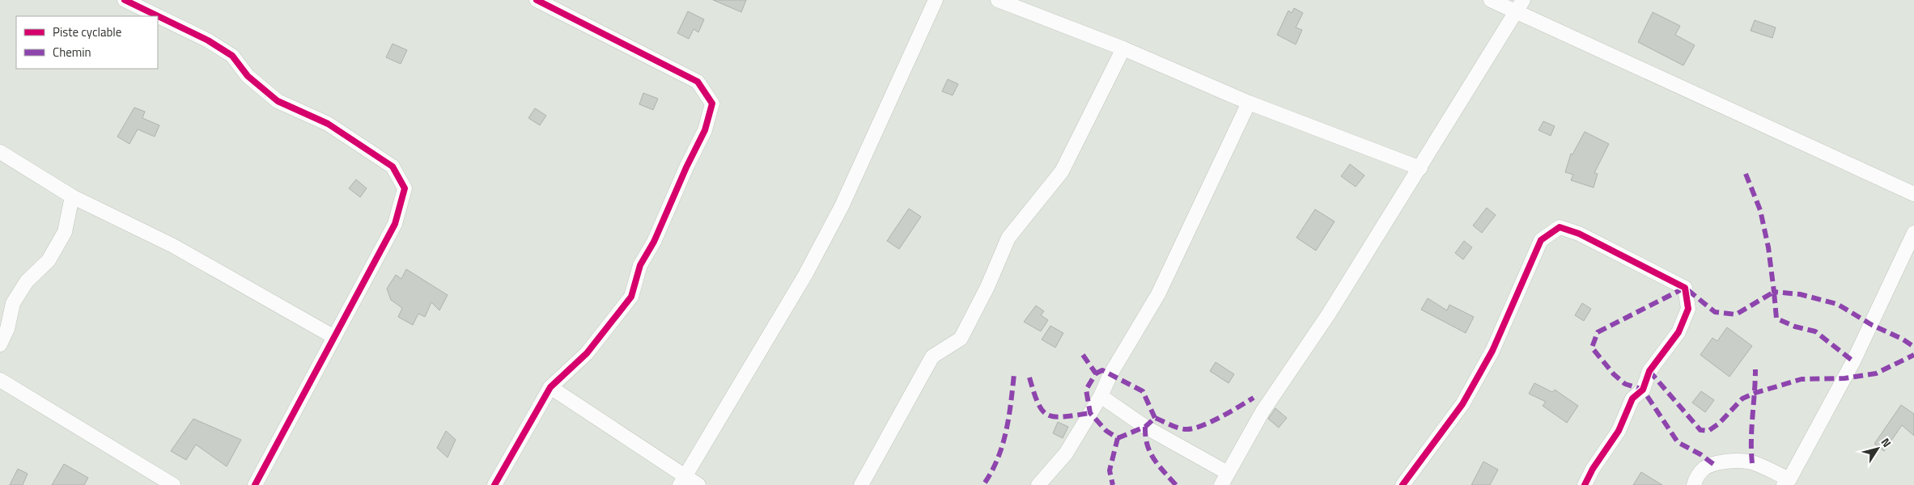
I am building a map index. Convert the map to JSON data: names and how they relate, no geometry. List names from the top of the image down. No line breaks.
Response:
{"legend":["Piste cyclable","Chemin"],"north":"top right"}
